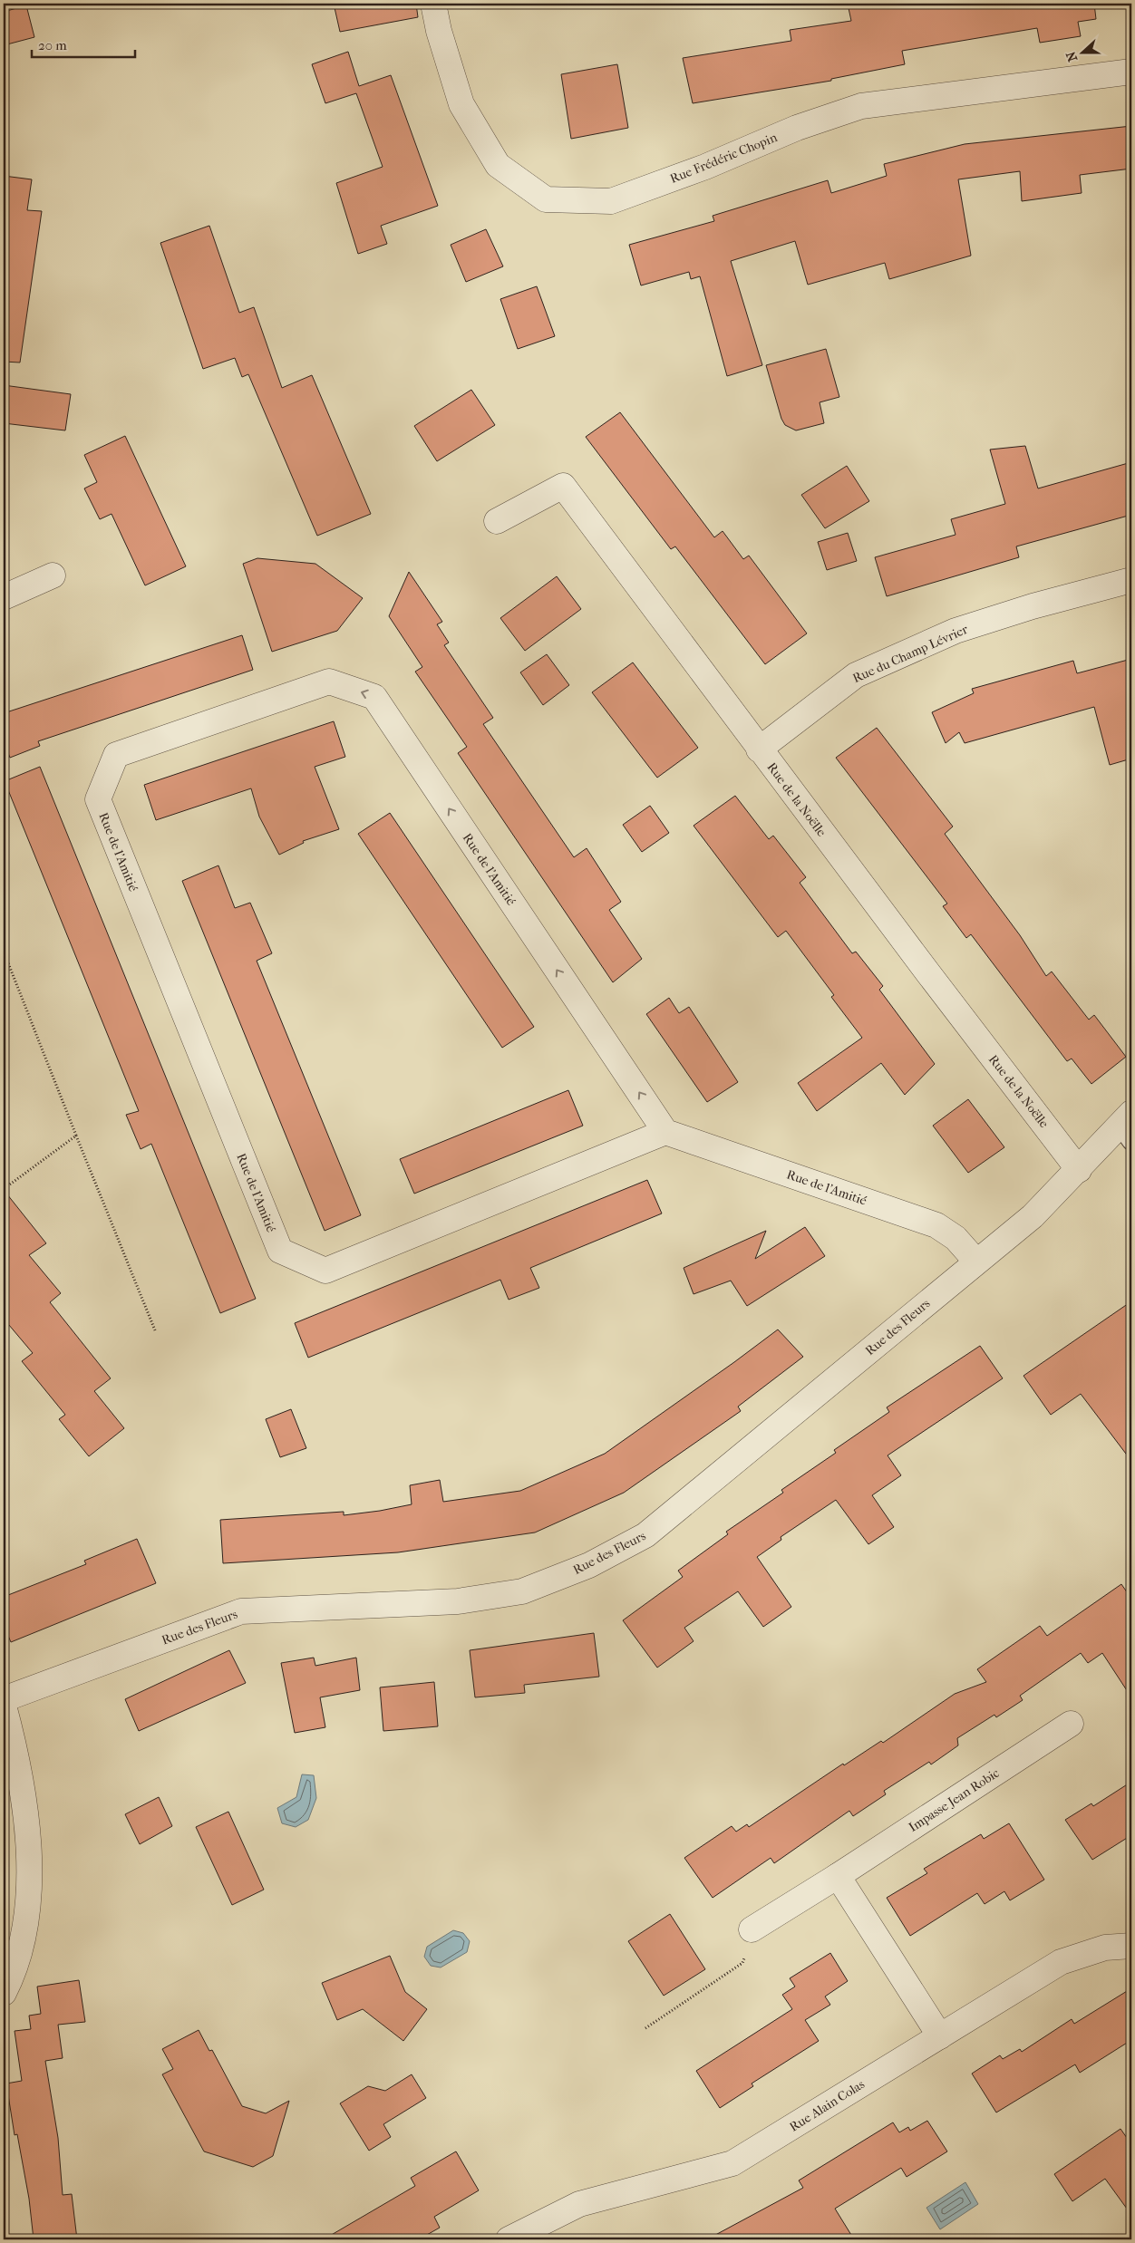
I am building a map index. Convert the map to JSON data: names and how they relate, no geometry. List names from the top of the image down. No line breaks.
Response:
{"streets":{"street":["Rue Frédéric Chopin","Rue du Champ Lévrier","Rue de la Noëlle","Rue de l'Amitié","Rue des Fleurs","Impasse Jean Robic","Rue Alain Colas"]},"crossings":[["Rue du Champ Lévrier","Rue de la Noëlle"],["Rue de la Noëlle","Rue des Fleurs"],["Rue de l'Amitié","Rue des Fleurs"]],"scale_bar":"20 m","north":"left"}
